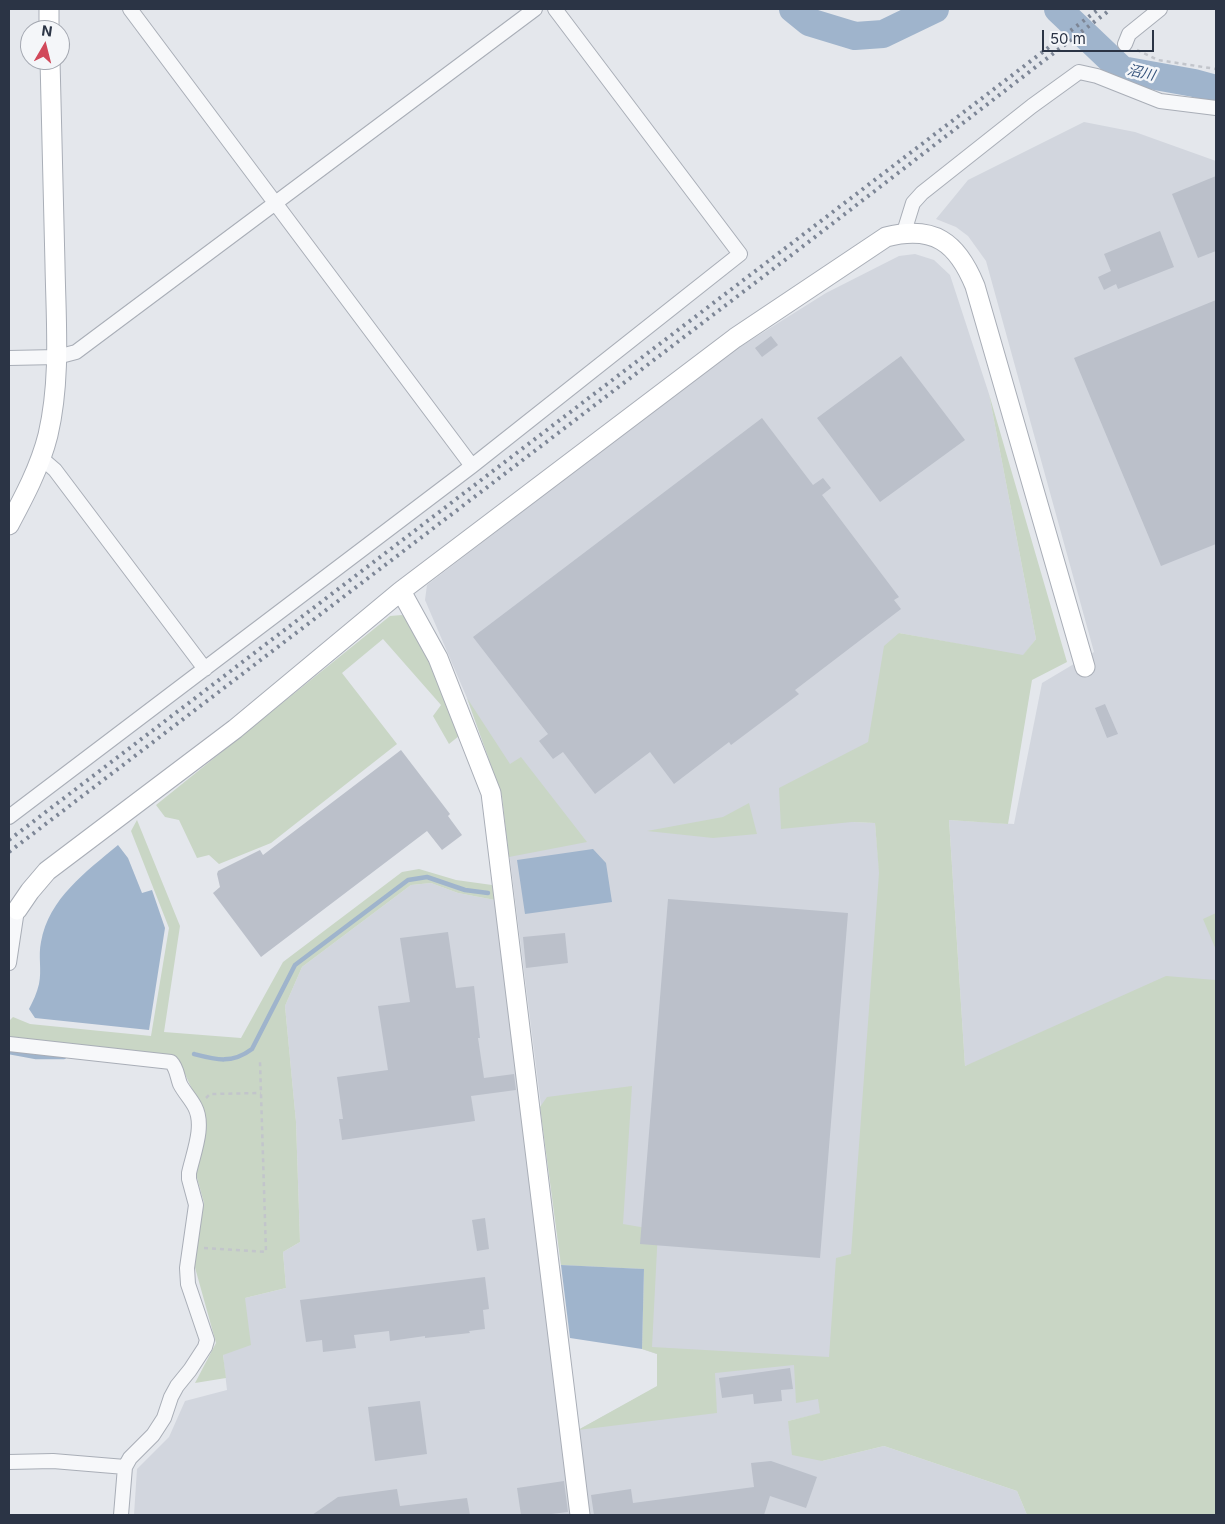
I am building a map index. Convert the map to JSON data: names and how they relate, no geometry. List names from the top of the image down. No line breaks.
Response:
{"water":["沼川"],"scale_bar":"50 m","north":"top"}
